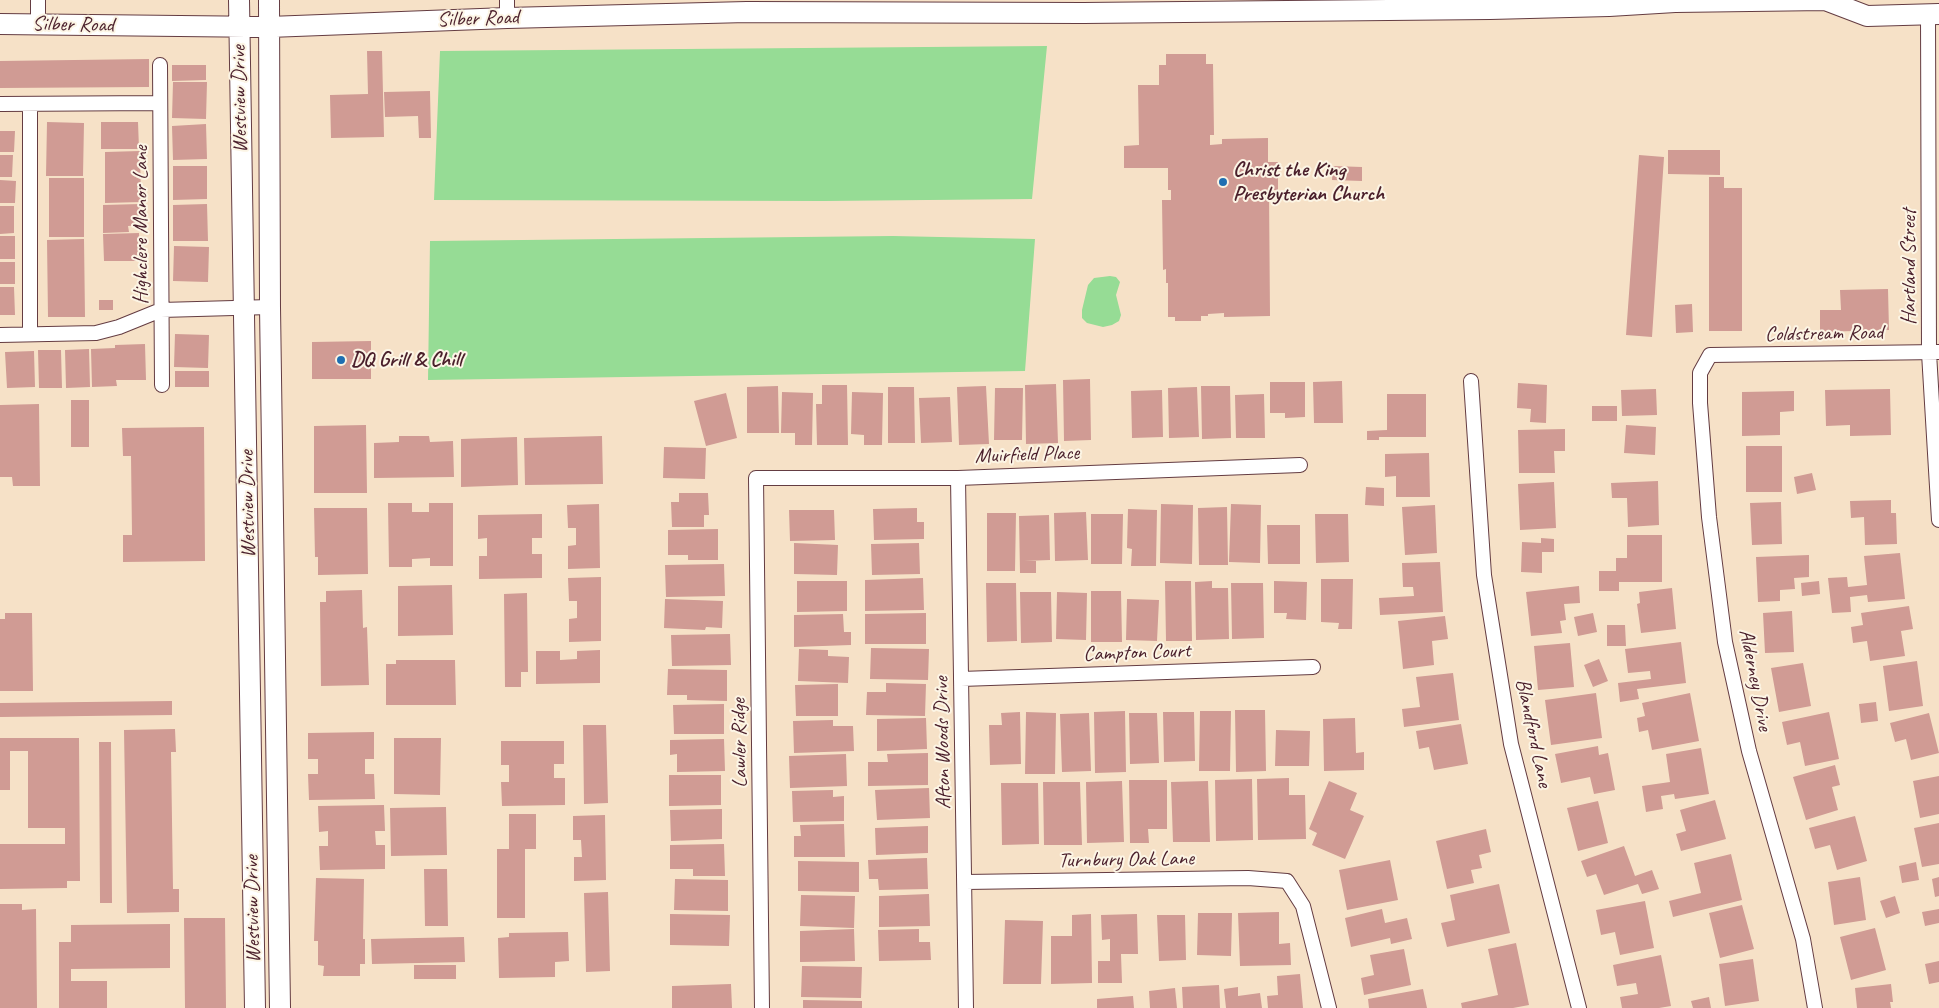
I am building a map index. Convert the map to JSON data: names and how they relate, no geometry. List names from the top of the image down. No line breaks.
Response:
{"streets":{"main road":["Silber Road","Westview Drive"],"street":["Highclere Manor Lane","Hartland Street","Coldstream Road","Muirfield Place","Campton Court","Alderney Drive","Blandford Lane","Lawler Ridge","Afton Woods Drive","Turnbury Oak Lane"]},"crossings":[["Silber Road","Westview Drive"],["Silber Road","Hartland Street"],["Hartland Street","Coldstream Road"],["Coldstream Road","Alderney Drive"],["Muirfield Place","Lawler Ridge"],["Muirfield Place","Afton Woods Drive"],["Campton Court","Afton Woods Drive"],["Afton Woods Drive","Turnbury Oak Lane"]],"places":["Christ the King Presbyterian Church","DQ Grill & Chill"]}
